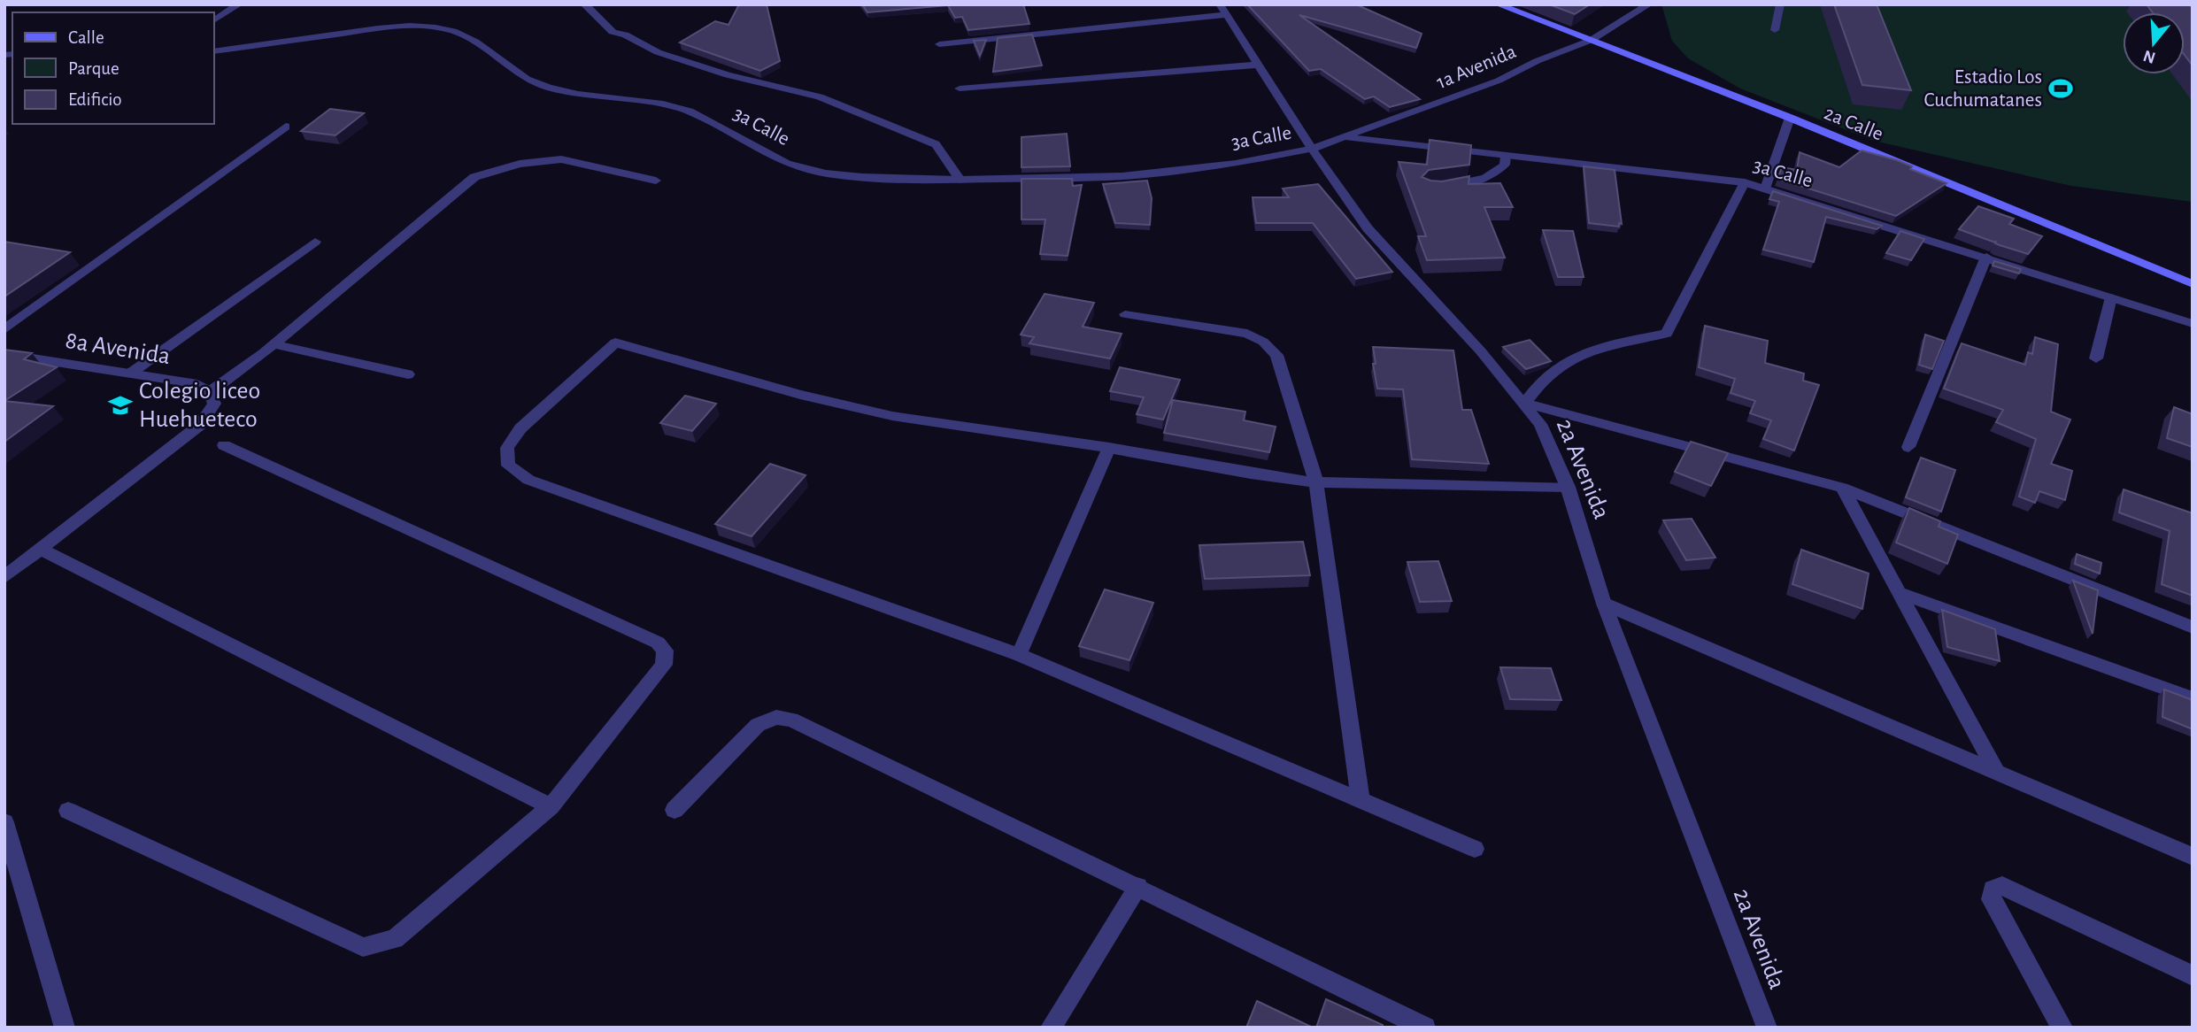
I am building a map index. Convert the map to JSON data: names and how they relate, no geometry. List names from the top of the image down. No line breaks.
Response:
{"streets":{"main road":["2a Calle"],"street":["1a Avenida","3a Calle","8a Avenida","2a Avenida"]},"crossings":[["1a Avenida","2a Calle"],["1a Avenida","3a Calle"],["1a Avenida","2a Avenida"],["3a Calle","2a Avenida"]],"places":{"sports":["Estadio Los Cuchumatanes"],"school or university":["Colegio liceo Huehueteco"]},"legend":["Calle","Parque","Edificio"],"north":"bottom"}
